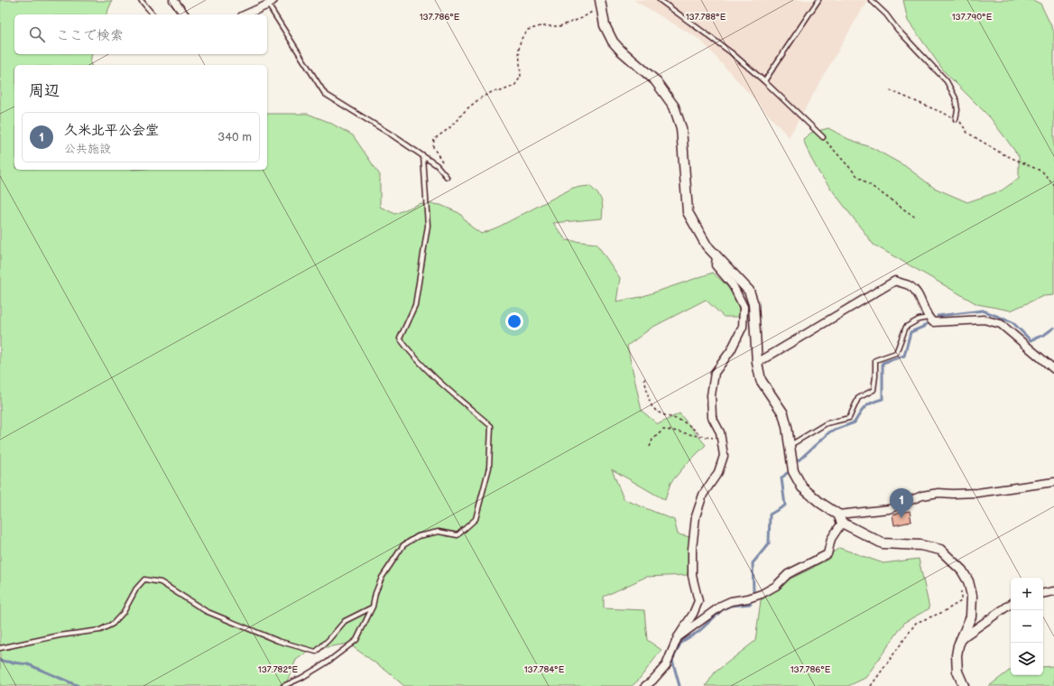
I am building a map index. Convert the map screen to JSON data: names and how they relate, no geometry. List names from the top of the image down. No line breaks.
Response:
{"page":{"search":"ここで検索","heading":"周辺","list":[{"mark":"1","name":"久米北平公会堂","note":"公共施設","value":"340 m"}],"pins":"1","map_buttons":["+","−"]},"coordinates":["137.786°E","137.788°E","137.790°E","137.782°E","137.784°E"]}
